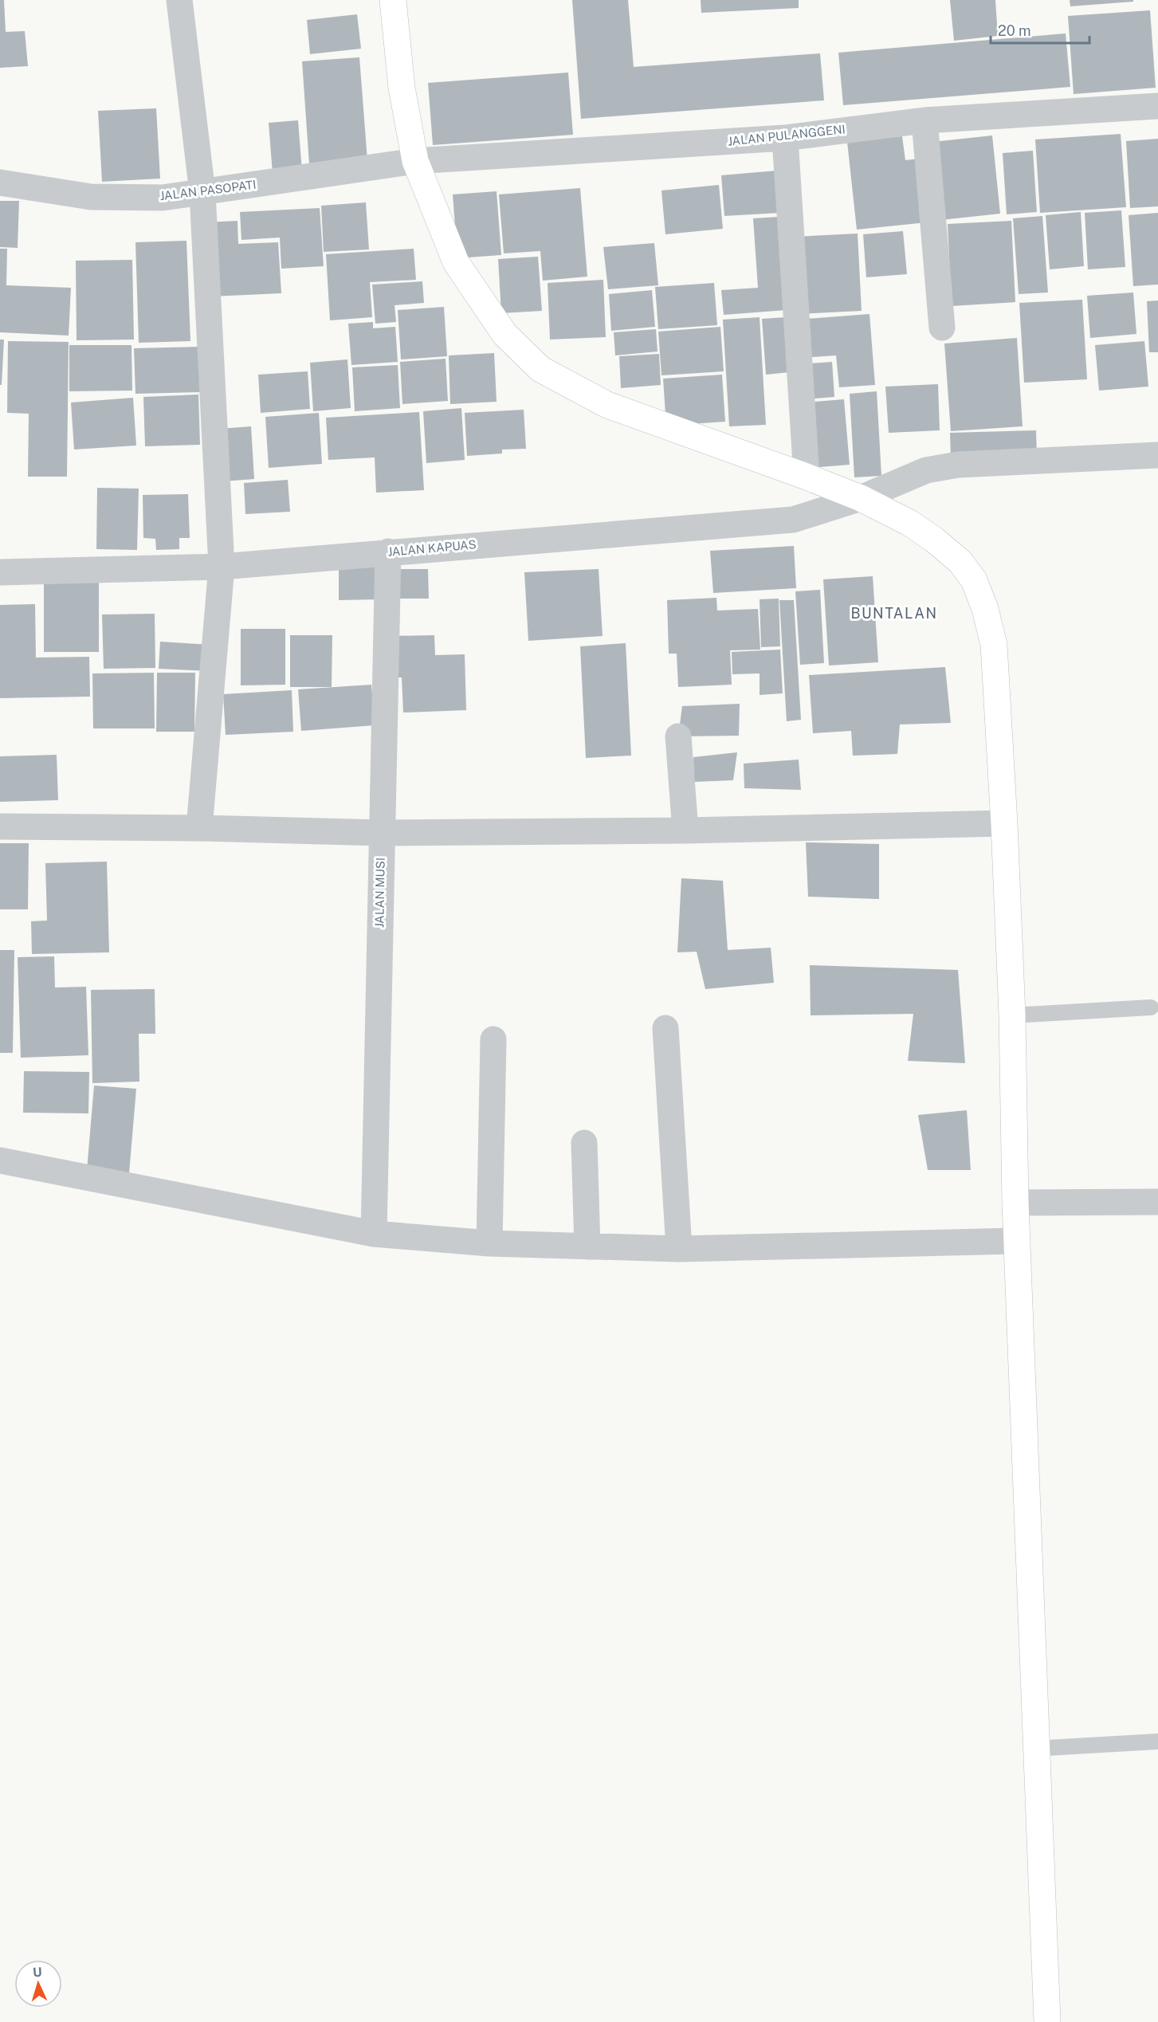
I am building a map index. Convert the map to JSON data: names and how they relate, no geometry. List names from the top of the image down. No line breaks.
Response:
{"streets":{"street":["JALAN PULANGGENI","JALAN PASOPATI","JALAN KAPUAS","JALAN MUSI"]},"crossings":[["JALAN PULANGGENI","JALAN PASOPATI"],["JALAN KAPUAS","JALAN MUSI"]],"districts":["BUNTALAN"],"scale_bar":"20 m","north":"top"}
